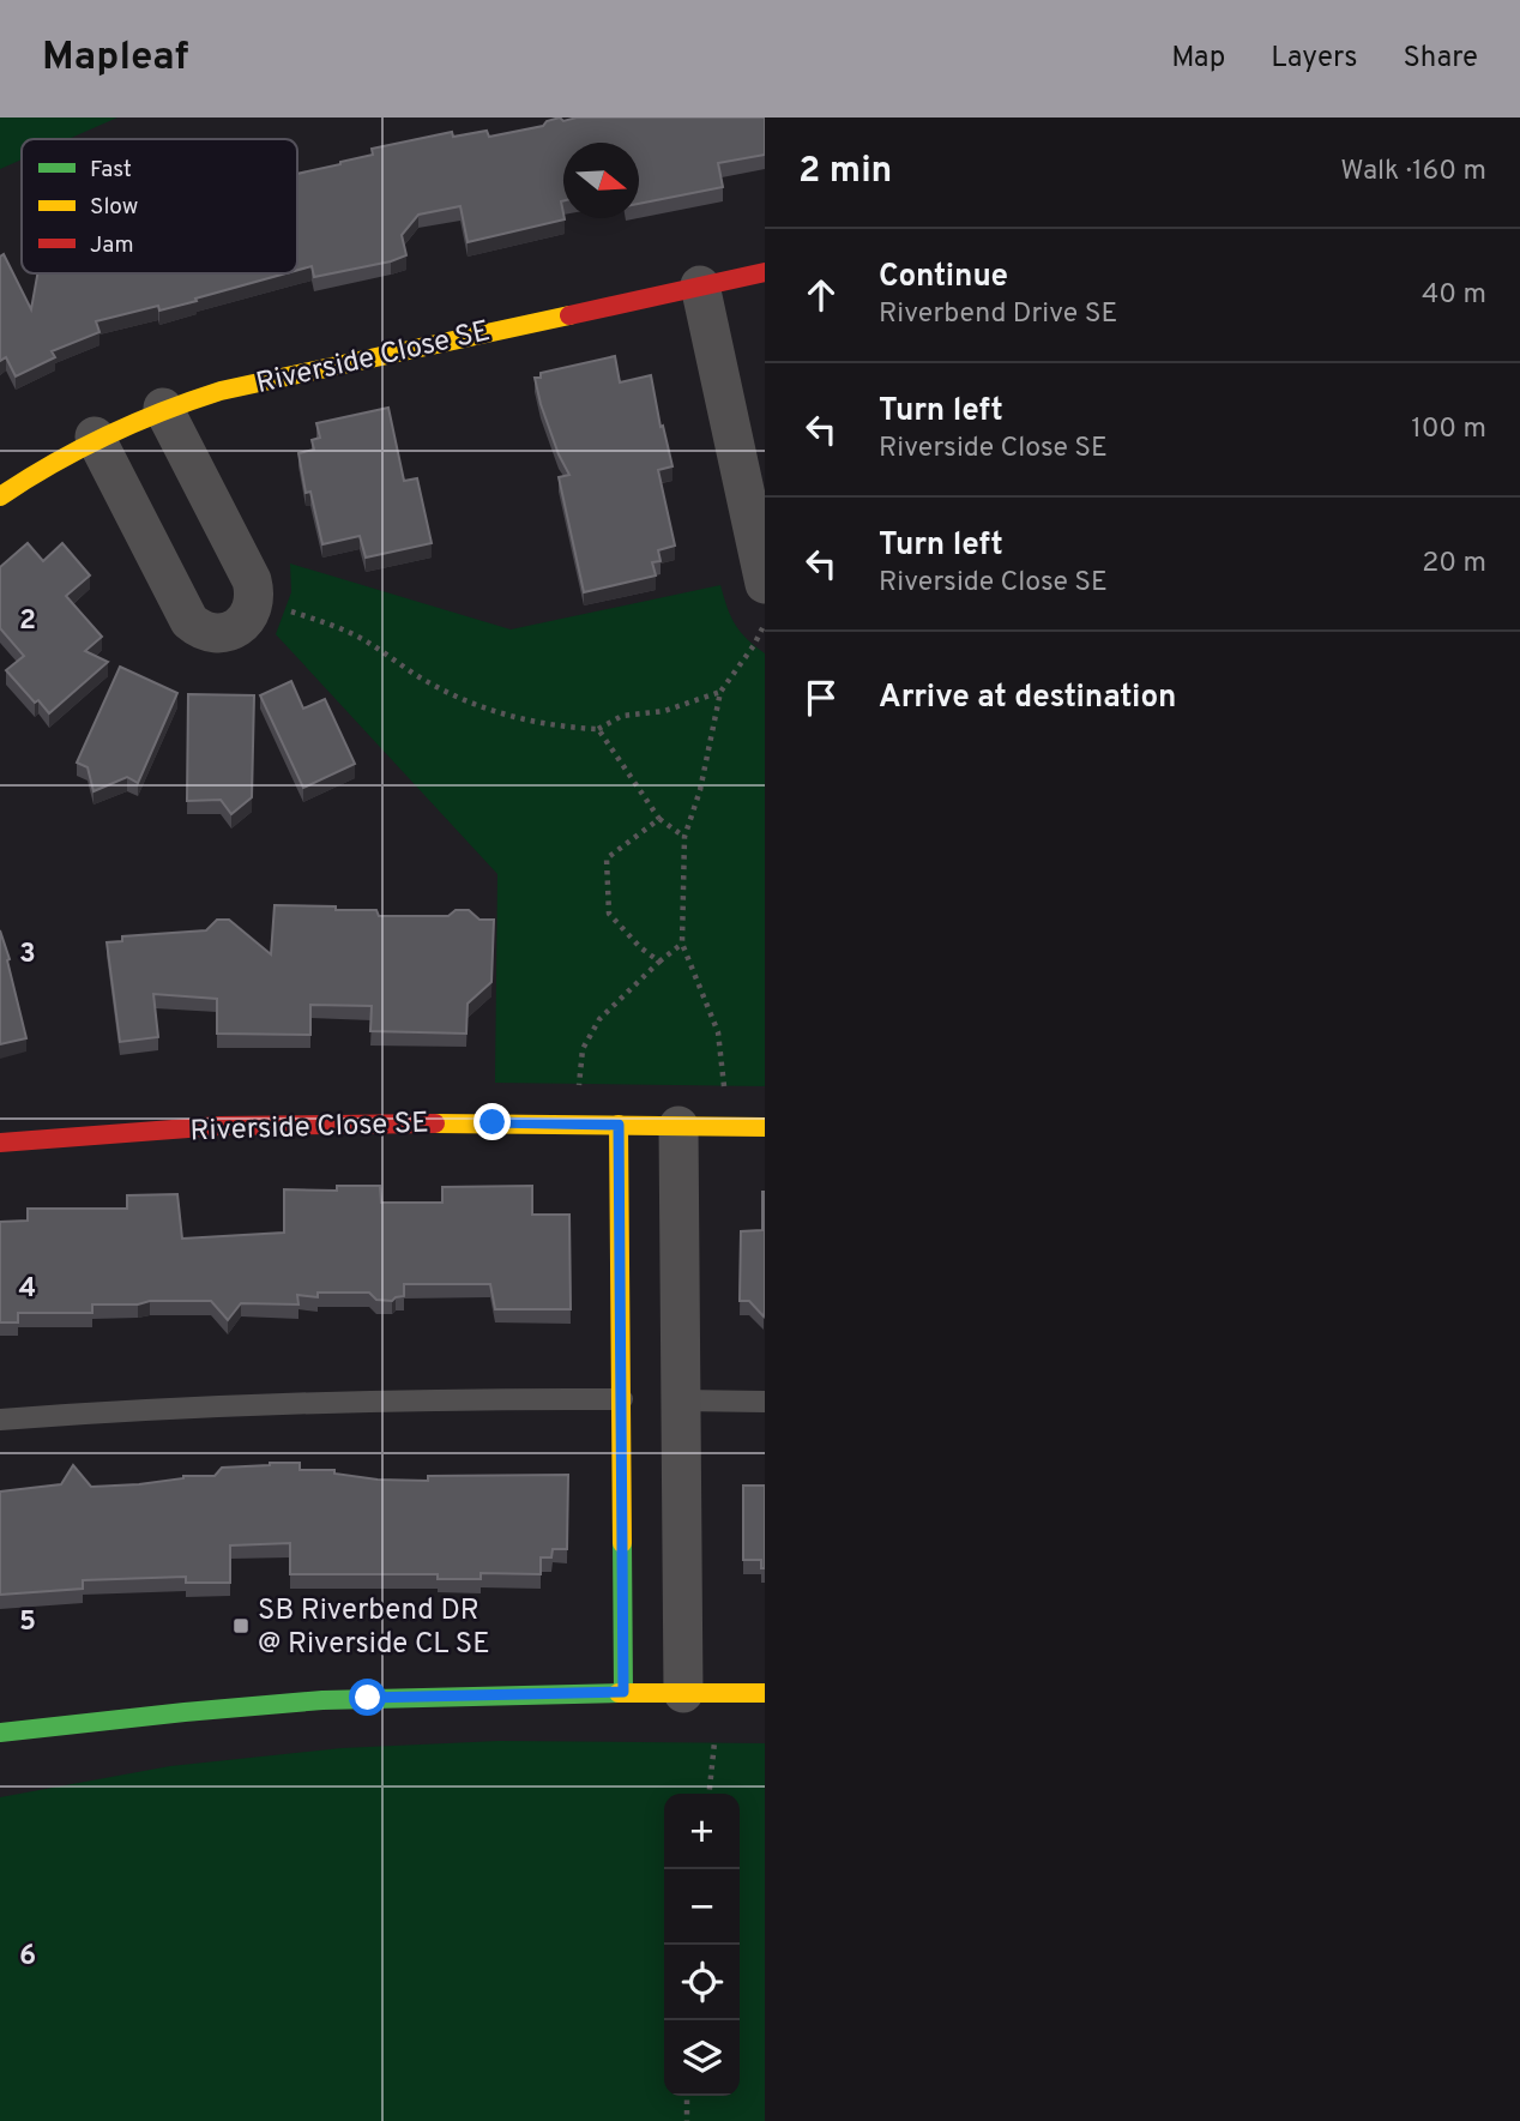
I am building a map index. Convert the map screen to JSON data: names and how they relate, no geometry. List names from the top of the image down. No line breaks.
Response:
{"streets":{"street":["Riverside Close SE"]},"places":{"transit":["SB Riverbend DR @ Riverside CL SE"]},"legend":["Fast","Slow","Jam"],"north":"right","page":{"header":"Mapleaf","nav":["Map","Layers","Share"],"heading":["2 min","Walk · 160 m"],"list":[["Continue","Riverbend Drive SE","40 m"],["Turn left","Riverside Close SE","100 m"],["Turn left","Riverside Close SE","20 m"],"Arrive at destination"],"map_buttons":["+","−"]},"grid":{"rows":["2","3","4","5","6"]}}
